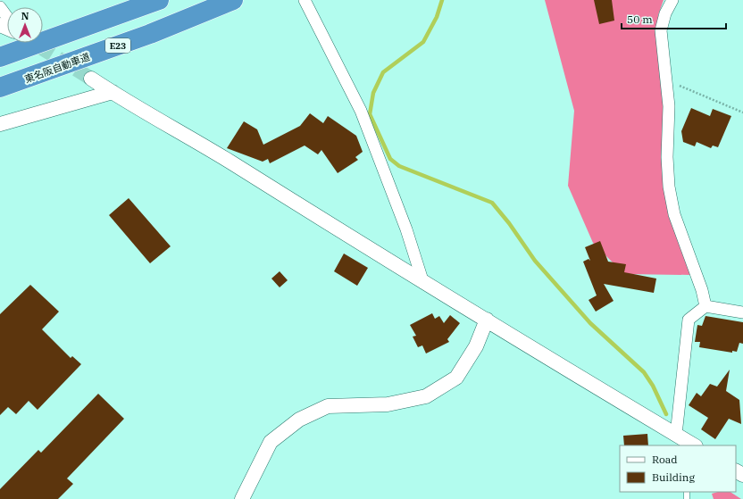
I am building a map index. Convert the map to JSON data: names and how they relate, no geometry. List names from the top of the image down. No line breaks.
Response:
{"streets":{"highway":["E23","東名阪自動車道"]},"legend":["Road","Building"],"scale_bar":"50 m","north":"top"}
